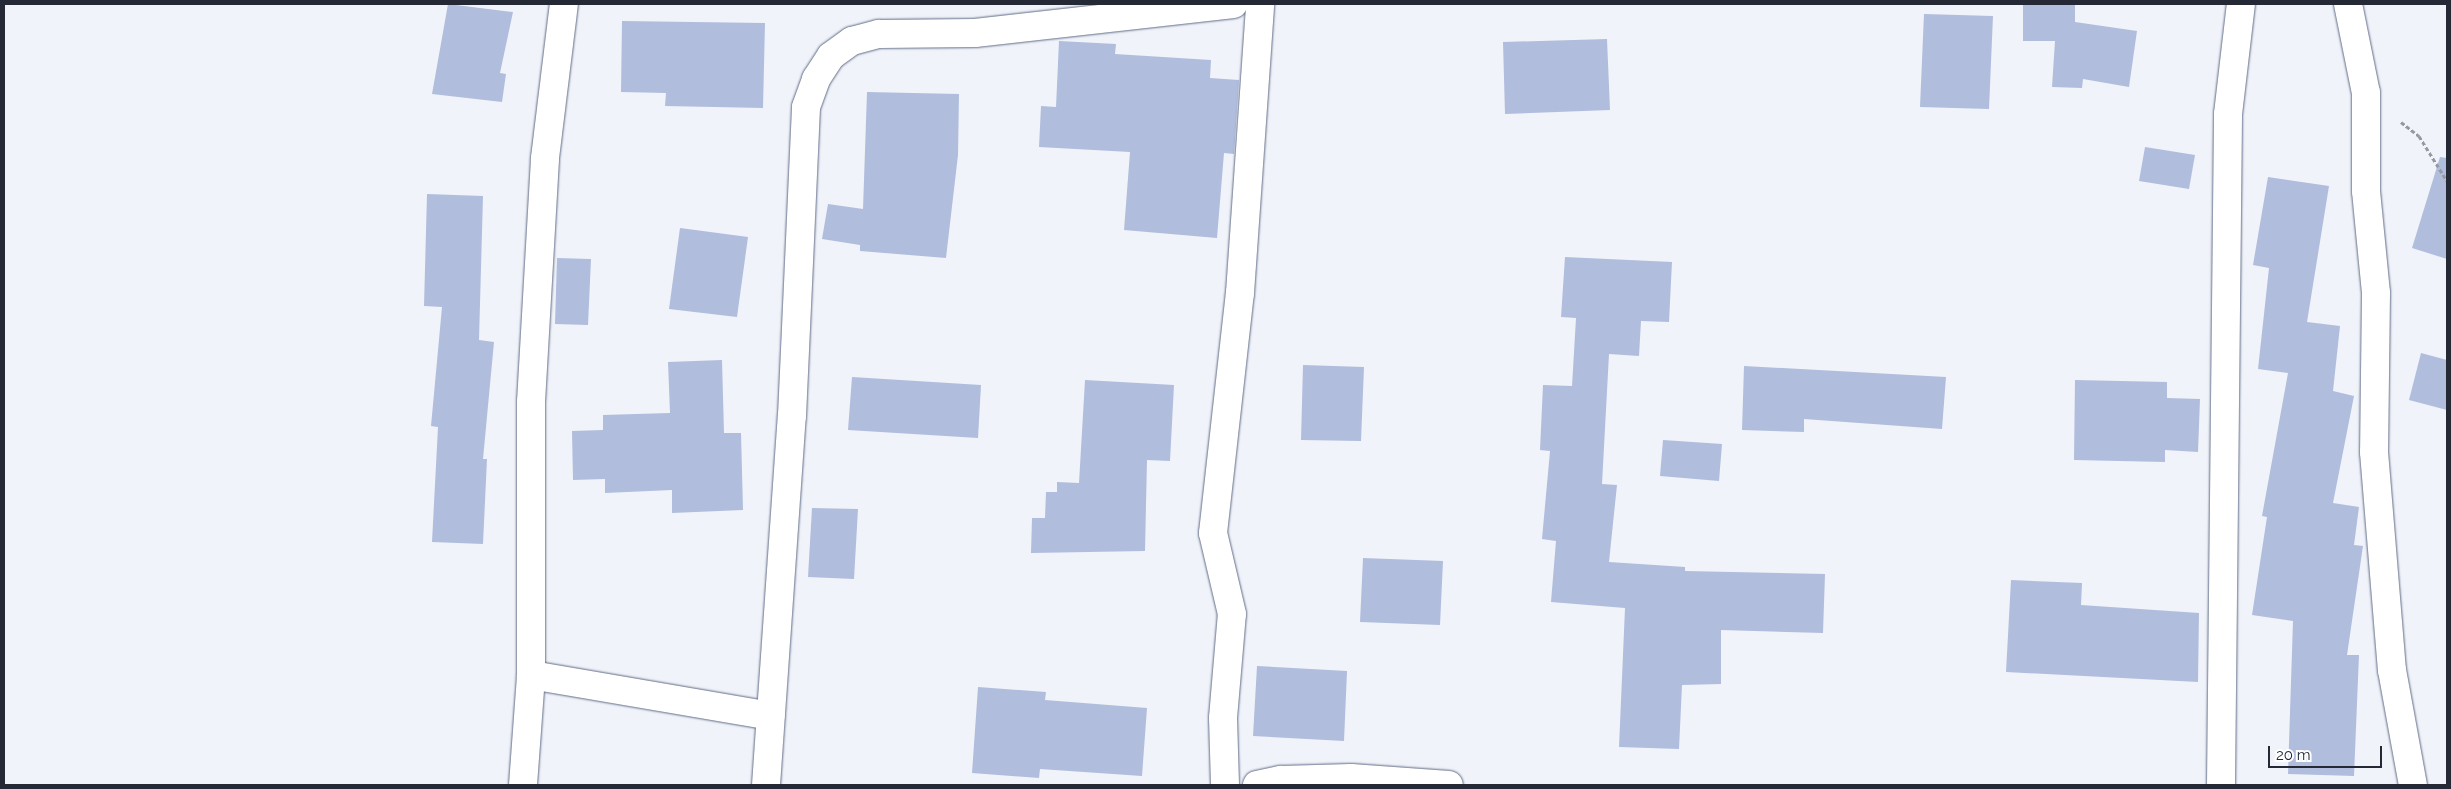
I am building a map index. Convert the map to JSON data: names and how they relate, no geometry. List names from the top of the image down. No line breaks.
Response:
{"scale_bar":"20 m"}
